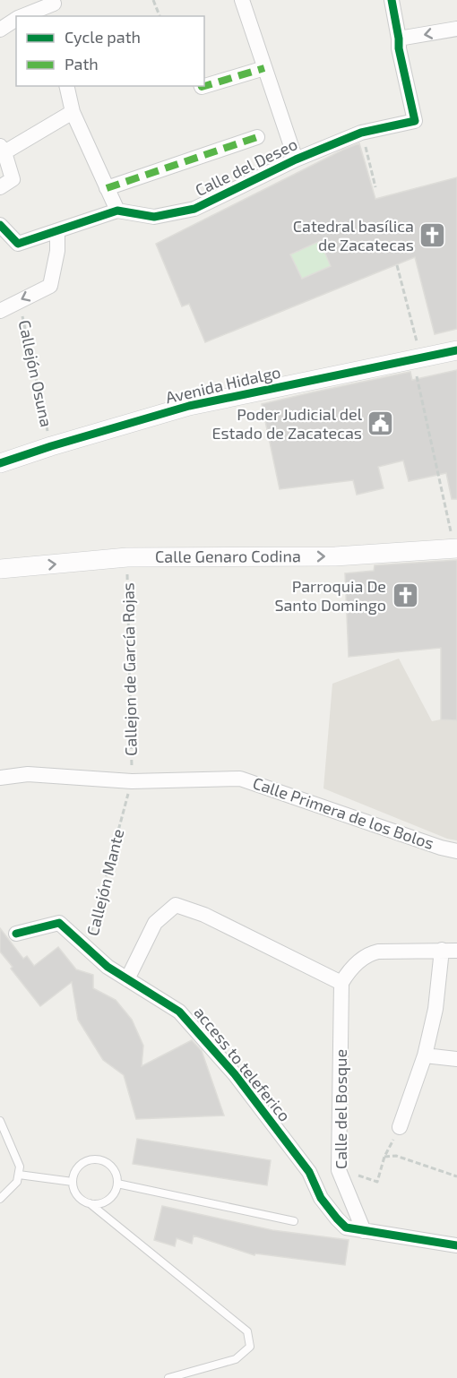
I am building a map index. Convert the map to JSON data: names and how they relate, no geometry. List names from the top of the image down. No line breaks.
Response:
{"streets":{"street":["Calle del Deseo","Avenida Hidalgo","Calle Genaro Codina","Calle Primera de los Bolos","access to teleferico","Calle del Bosque"],"path":["Callejón Osuna","Callejon de García Rojas"],"cycle path":["Callejón Mante"]},"crossings":[["Callejón Osuna","Avenida Hidalgo"],["Calle Genaro Codina","Callejon de García Rojas"],["Callejon de García Rojas","Calle Primera de los Bolos"],["Callejon de García Rojas","Callejón Mante"],["Calle Primera de los Bolos","Callejón Mante"],["access to teleferico","Calle del Bosque"]],"one_way":["Calle Genaro Codina"],"places":{"church":["Catedral basílica de Zacatecas","Parroquia De Santo Domingo"],"public building":["Poder Judicial del Estado de Zacatecas"]},"legend":["Cycle path","Path"]}
